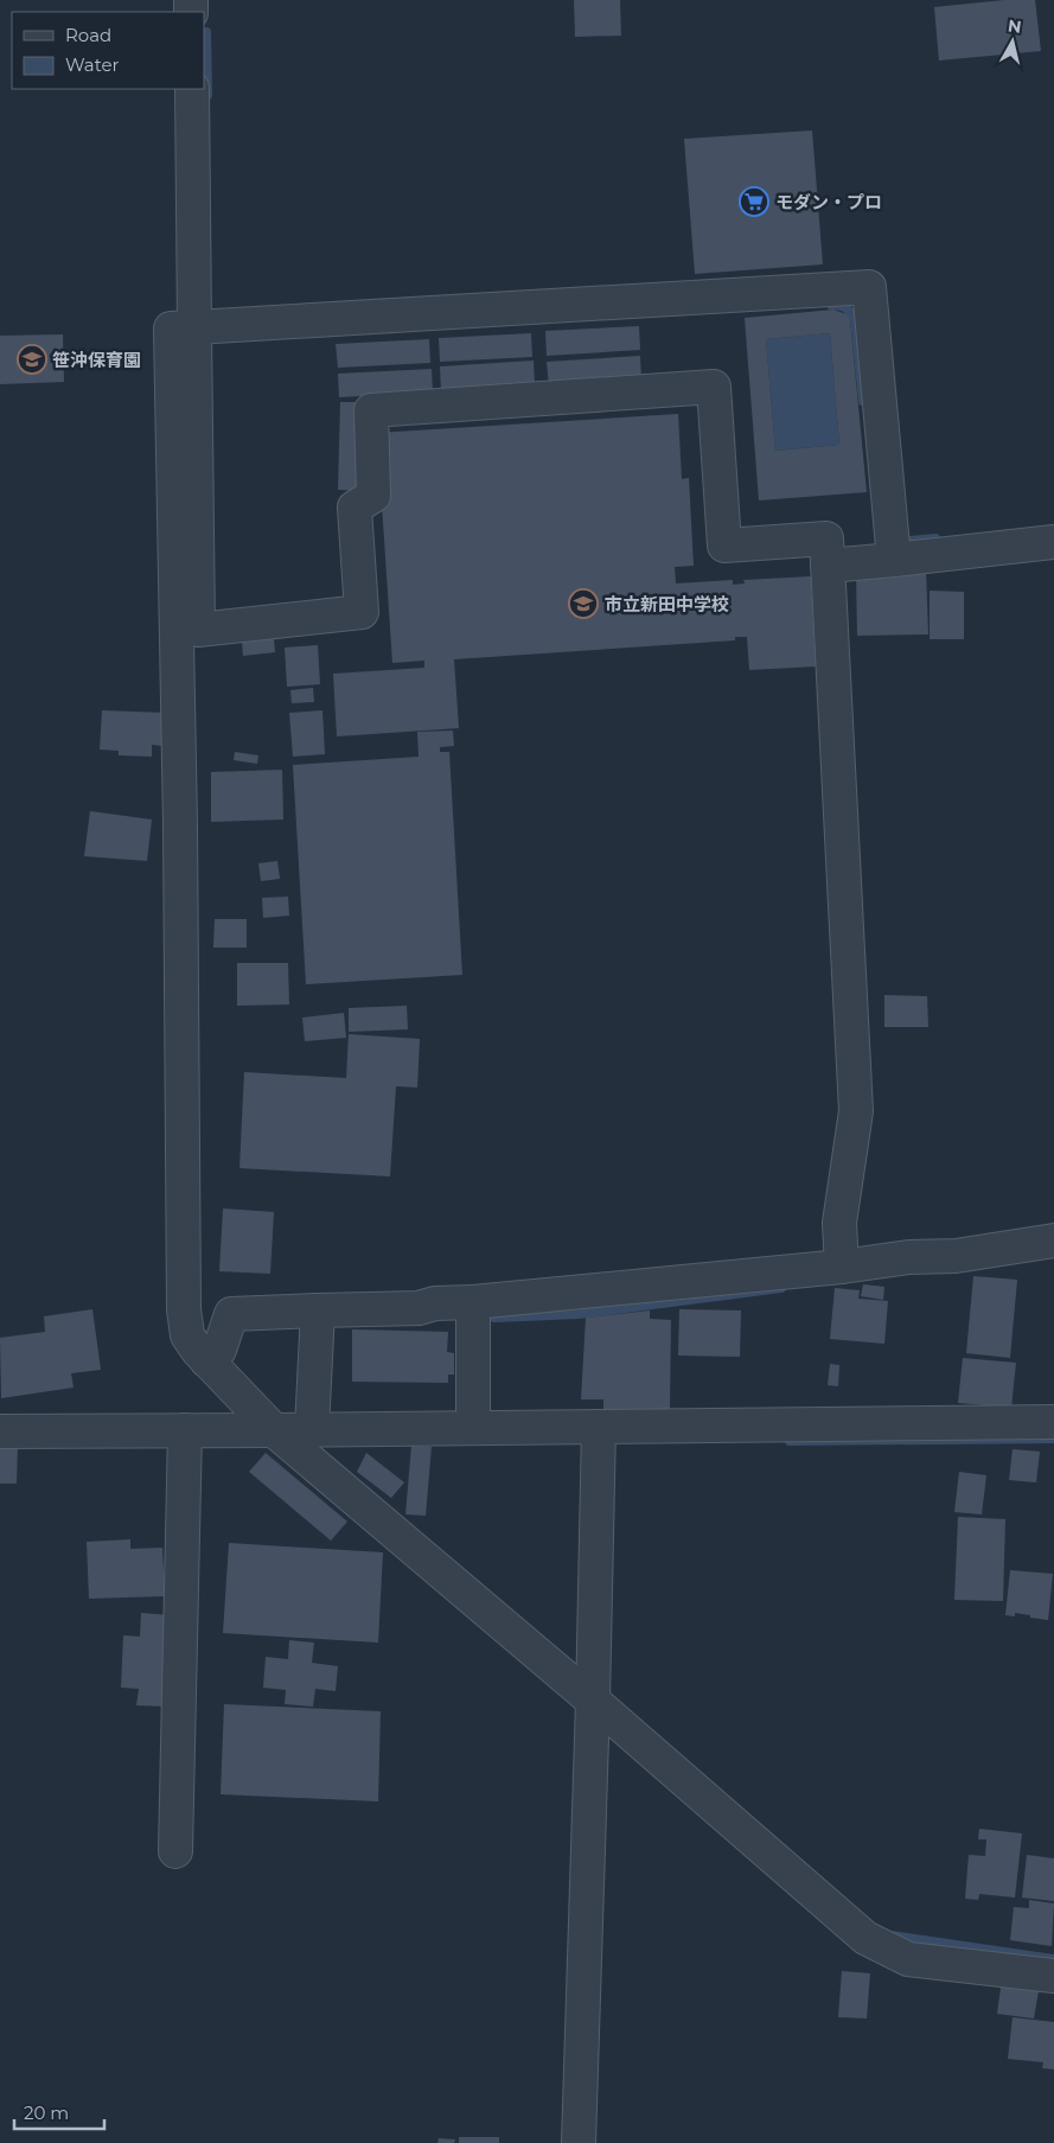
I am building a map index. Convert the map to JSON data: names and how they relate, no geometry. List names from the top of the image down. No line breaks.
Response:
{"places":{"supermarket":["モダン・プロ"],"school or university":["笹沖保育園","市立新田中学校"]},"legend":["Road","Water"],"scale_bar":"20 m","north":"top"}
